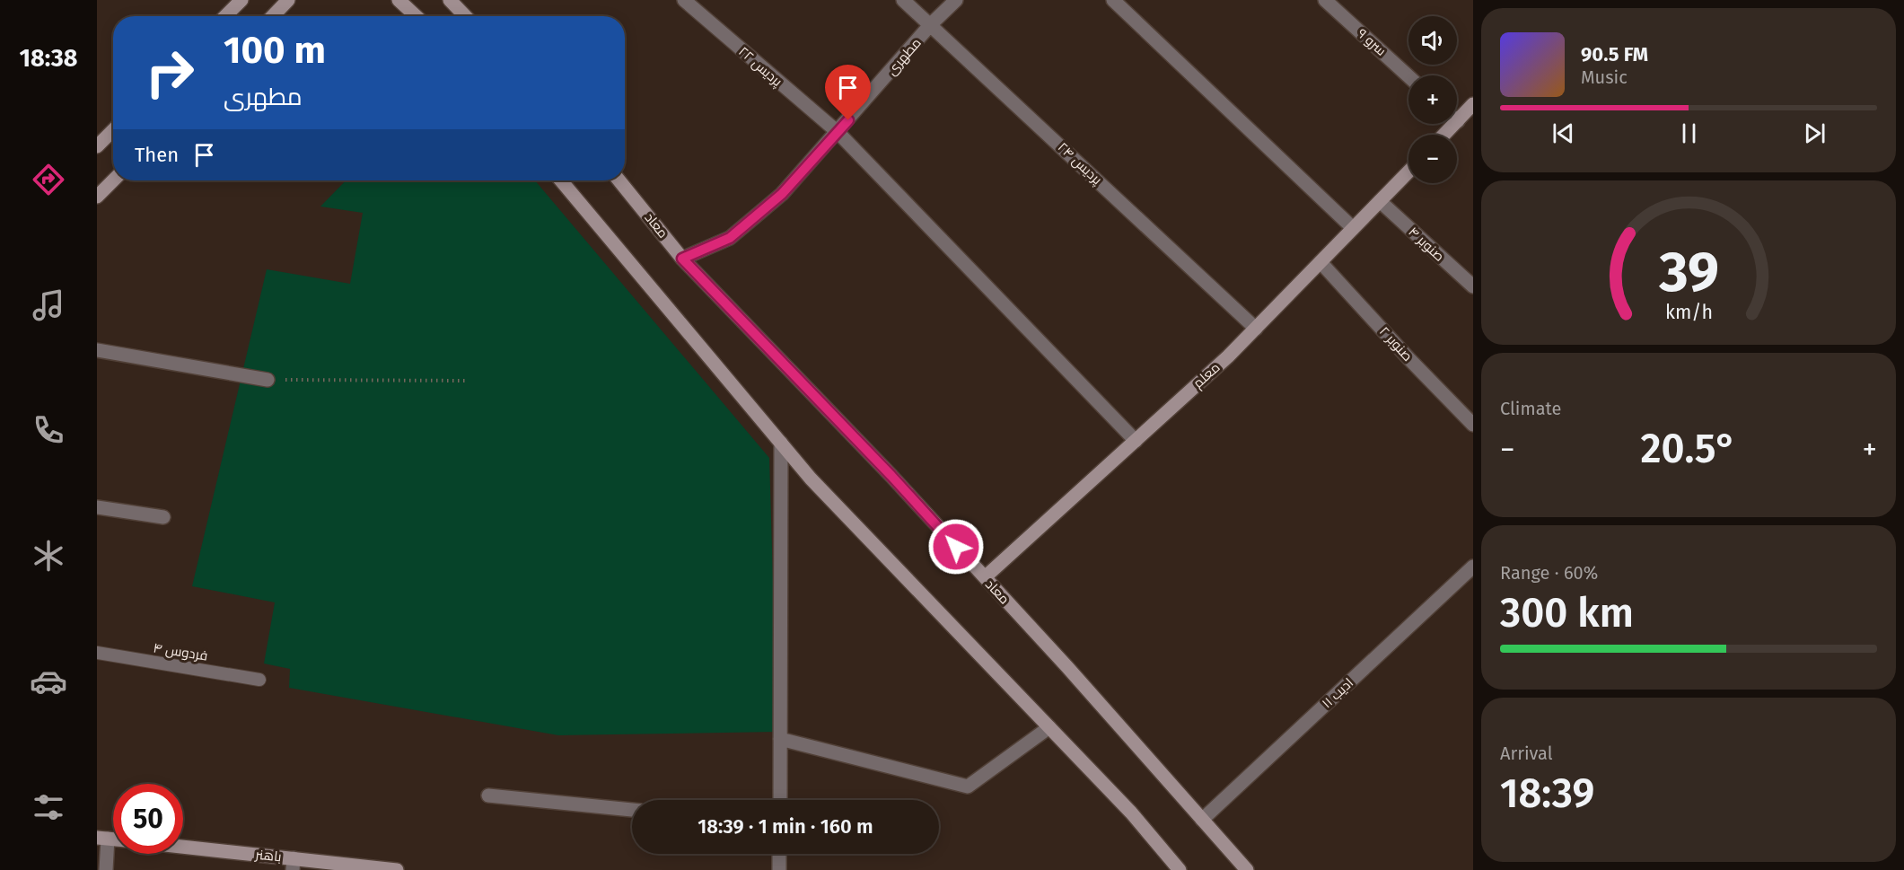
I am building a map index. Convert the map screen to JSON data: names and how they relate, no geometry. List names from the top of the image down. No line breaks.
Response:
{"streets":{"main road":["معاد","معلم","باهنر"],"street":["سرو ۹","مطهری","پردیس ۲۲","پردیس ۲۴","صنوبر ۴","صنوبر ۲","ادیب ۱۱"],"lane":["فردوس ۴"]},"crossings":[["مطهری","پردیس ۲۲"],["مطهری","پردیس ۲۴"],["مطهری","معاد"],["پردیس ۲۲","معلم"],["پردیس ۲۴","معلم"],["معاد","معلم"],["معاد","ادیب ۱۱"],["صنوبر ۴","معلم"],["صنوبر ۲","معلم"]],"page":{"tabs":"18:38","map_buttons":["+","−"],"turn":["100 m","مطهری"],"song":["90.5 FM","Music"],"then":"Then","tile":["Climate",["Range · 60%","300 km"],["Arrival","18:39"]],"heat":["−","20.5°","+"],"limit":"50","trip":"18:39 · 1 min · 160 m","gauge":["39","km/h"]}}
